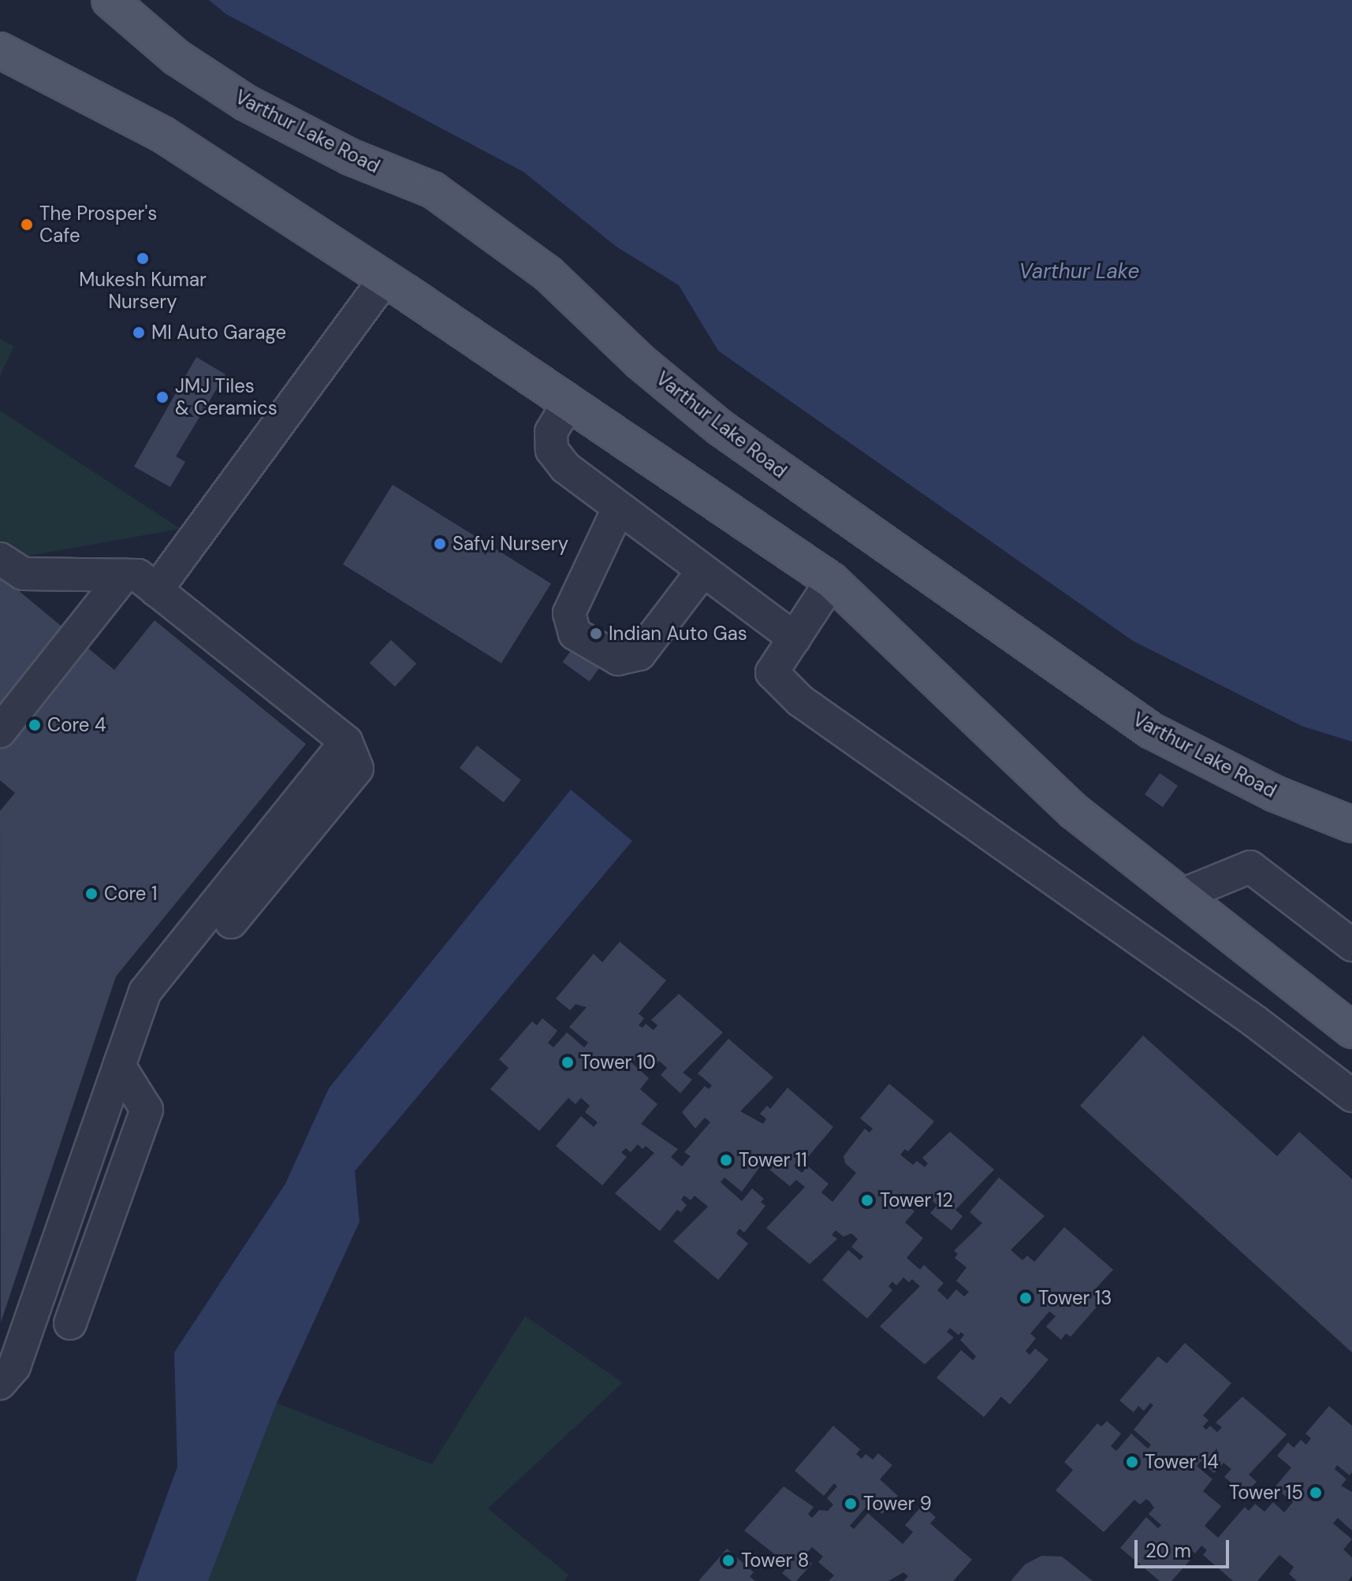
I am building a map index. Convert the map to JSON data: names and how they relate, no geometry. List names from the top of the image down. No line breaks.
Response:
{"streets":{"main road":["Varthur Lake Road"]},"water":["Varthur Lake"],"places":["The Prosper's Cafe","Mukesh Kumar Nursery","MI Auto Garage","JMJ Tiles & Ceramics","Safvi Nursery","Indian Auto Gas","Core 4","Core 1","Tower 10","Tower 11","Tower 12","Tower 13","Tower 14","Tower 15","Tower 9","Tower 8"],"scale_bar":"20 m"}
